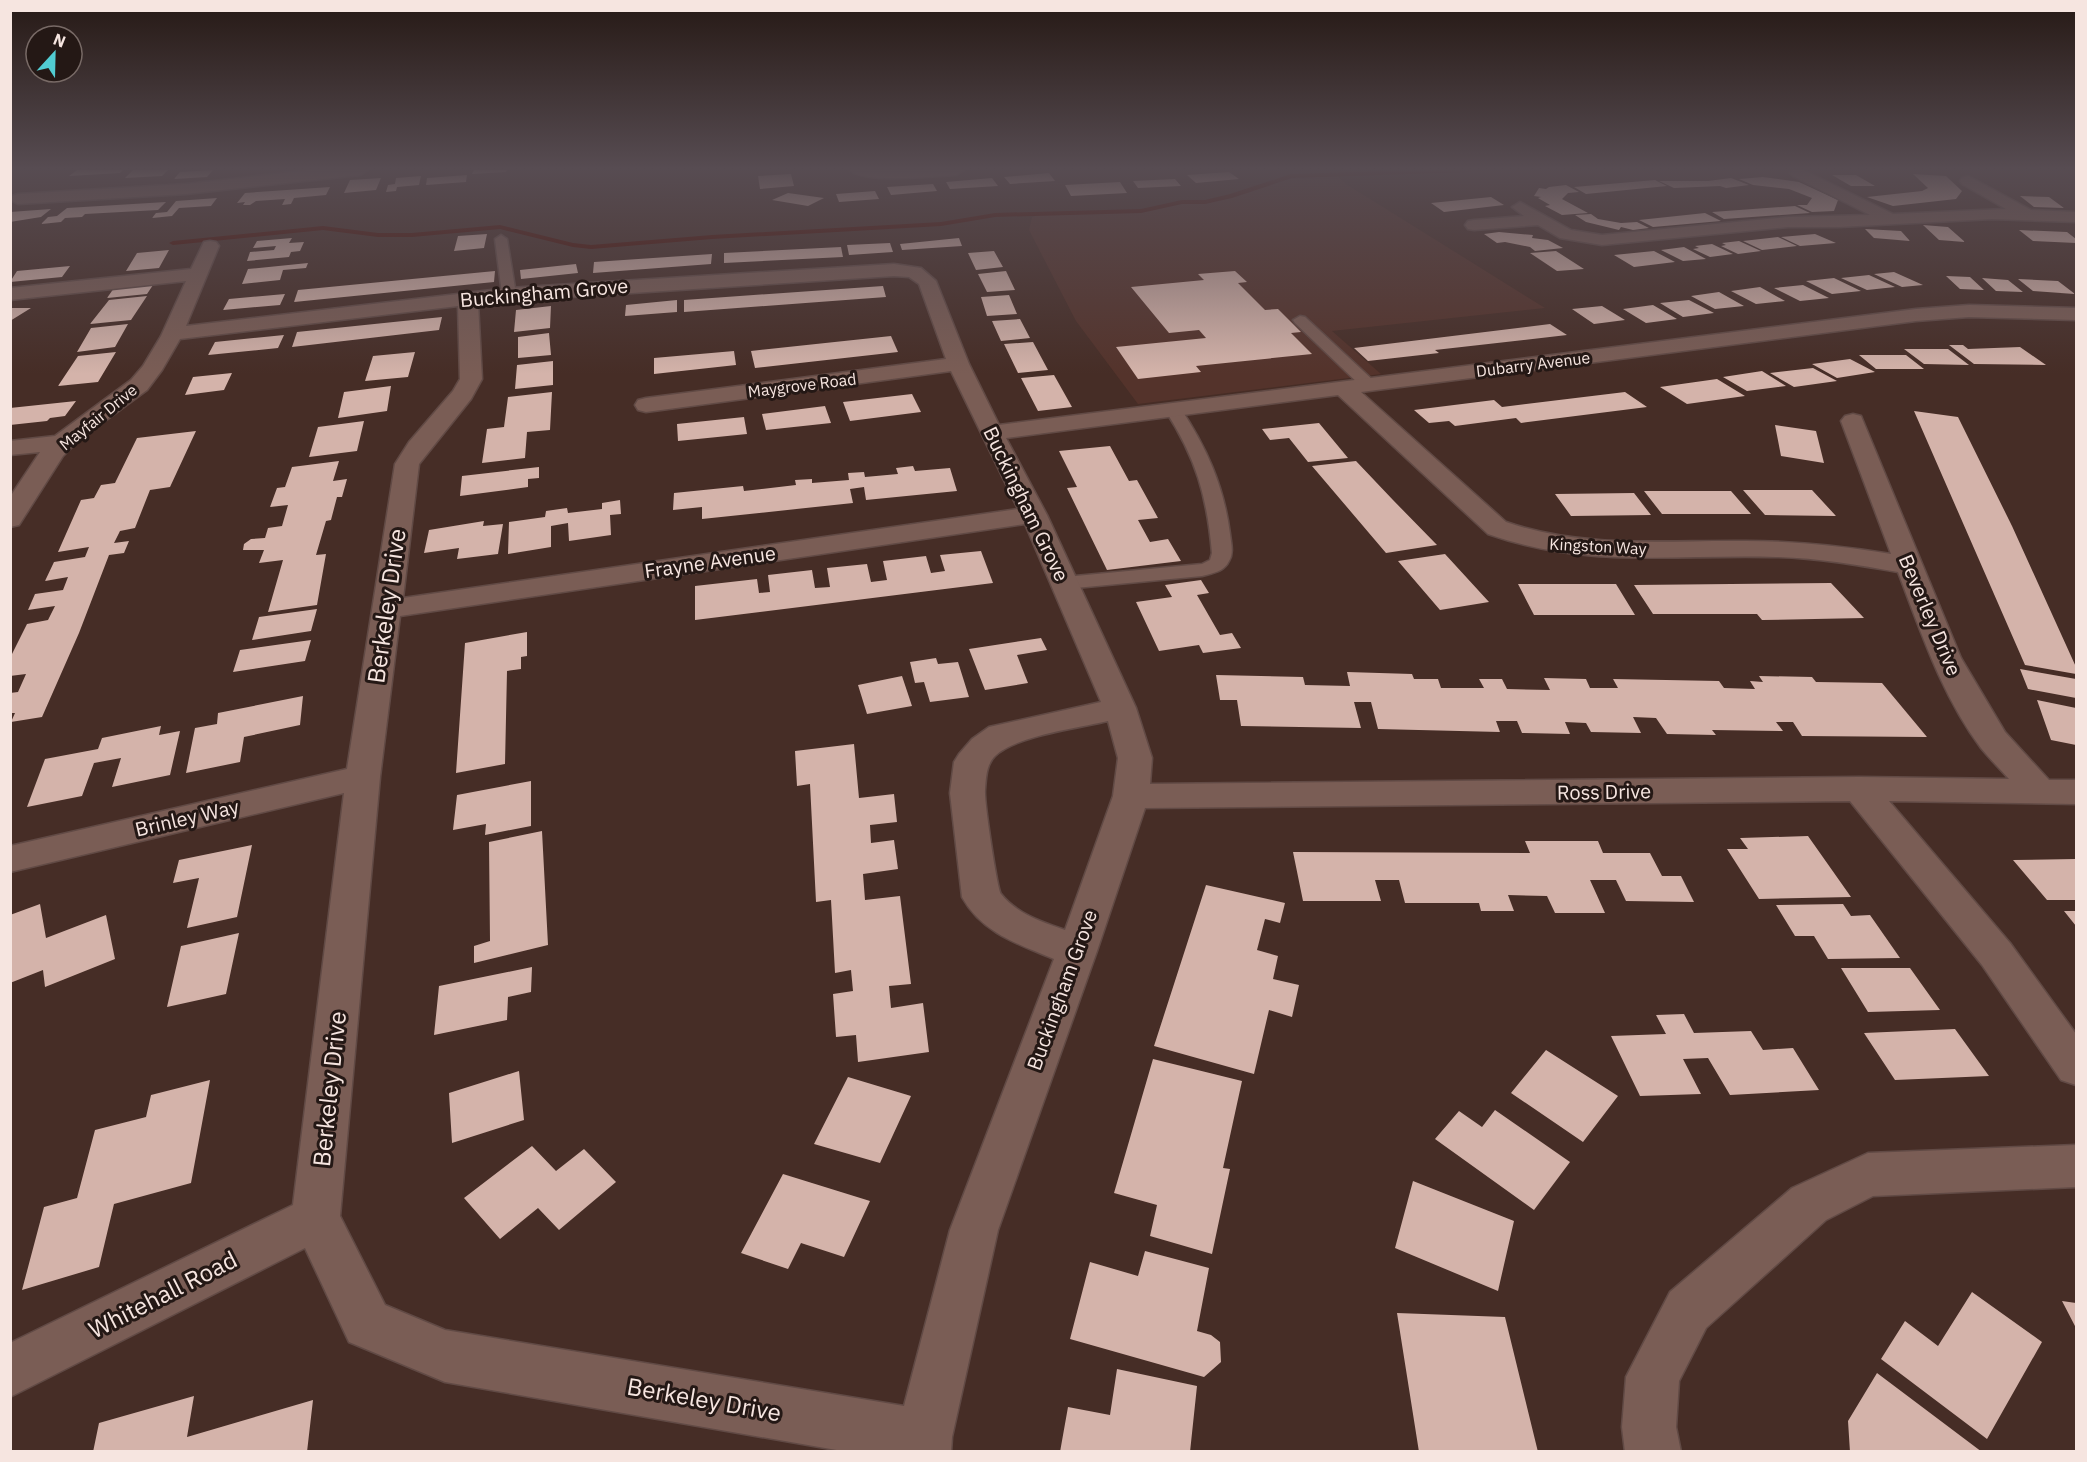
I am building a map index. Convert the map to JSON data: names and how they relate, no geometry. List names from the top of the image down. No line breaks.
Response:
{"streets":{"street":["Buckingham Grove","Dubarry Avenue","Maygrove Road","Mayfair Drive","Kingston Way","Frayne Avenue","Berkeley Drive","Beverley Drive","Ross Drive","Brinley Way","Whitehall Road"]},"crossings":[["Buckingham Grove","Dubarry Avenue"],["Buckingham Grove","Maygrove Road"],["Buckingham Grove","Mayfair Drive"],["Buckingham Grove","Frayne Avenue"],["Buckingham Grove","Berkeley Drive"],["Buckingham Grove","Ross Drive"],["Dubarry Avenue","Kingston Way"],["Kingston Way","Beverley Drive"],["Frayne Avenue","Berkeley Drive"],["Berkeley Drive","Brinley Way"],["Berkeley Drive","Whitehall Road"],["Beverley Drive","Ross Drive"]],"north":"top"}
